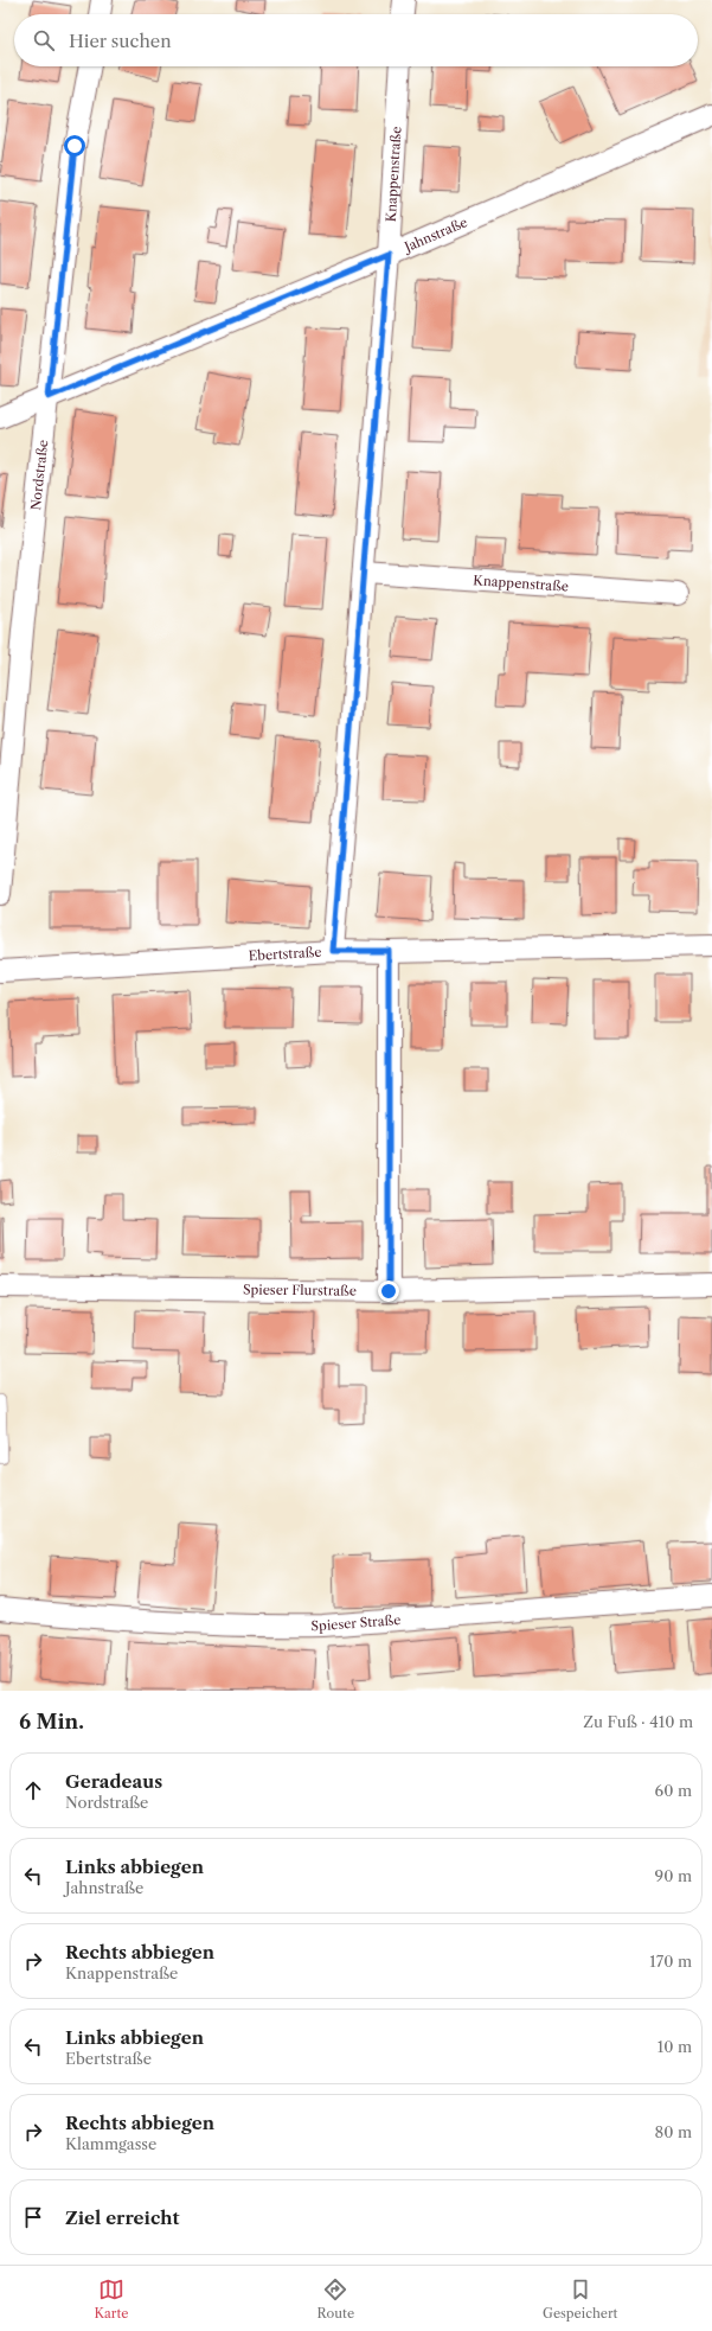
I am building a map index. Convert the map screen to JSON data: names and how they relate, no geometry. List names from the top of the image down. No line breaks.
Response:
{"streets":{"street":["Knappenstraße","Jahnstraße","Nordstraße","Ebertstraße","Spieser Flurstraße","Spieser Straße"]},"crossings":[["Knappenstraße","Jahnstraße"],["Knappenstraße","Ebertstraße"],["Jahnstraße","Nordstraße"]],"page":{"search":"Hier suchen","heading":["6 Min.","Zu Fuß · 410 m"],"list":[["Geradeaus","Nordstraße","60 m"],["Links abbiegen","Jahnstraße","90 m"],["Rechts abbiegen","Knappenstraße","170 m"],["Links abbiegen","Ebertstraße","10 m"],["Rechts abbiegen","Klammgasse","80 m"],"Ziel erreicht"],"nav":["Karte","Route","Gespeichert"]}}
